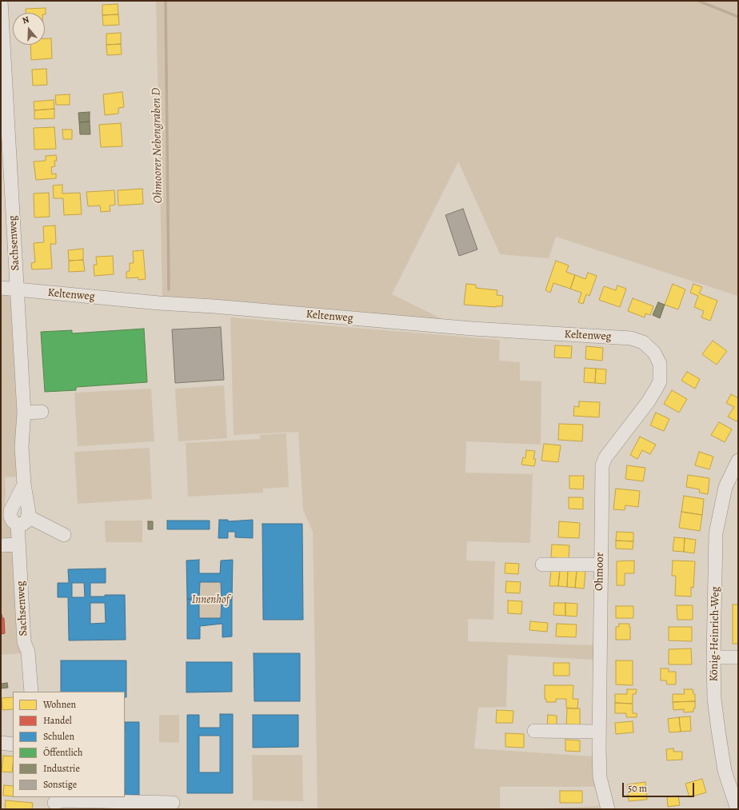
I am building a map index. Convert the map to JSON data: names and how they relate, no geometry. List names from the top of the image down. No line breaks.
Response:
{"streets":{"street":["Sachsenweg","Keltenweg","Ohmoor","König-Heinrich-Weg"]},"crossings":[["Sachsenweg","Keltenweg"],["Keltenweg","Ohmoor"]],"water":["Ohmoorer Nebengraben D"],"parks":["Innenhof"],"legend":["Wohnen","Handel","Schulen","Öffentlich","Industrie","Sonstige"],"scale_bar":"50 m","north":"top"}
